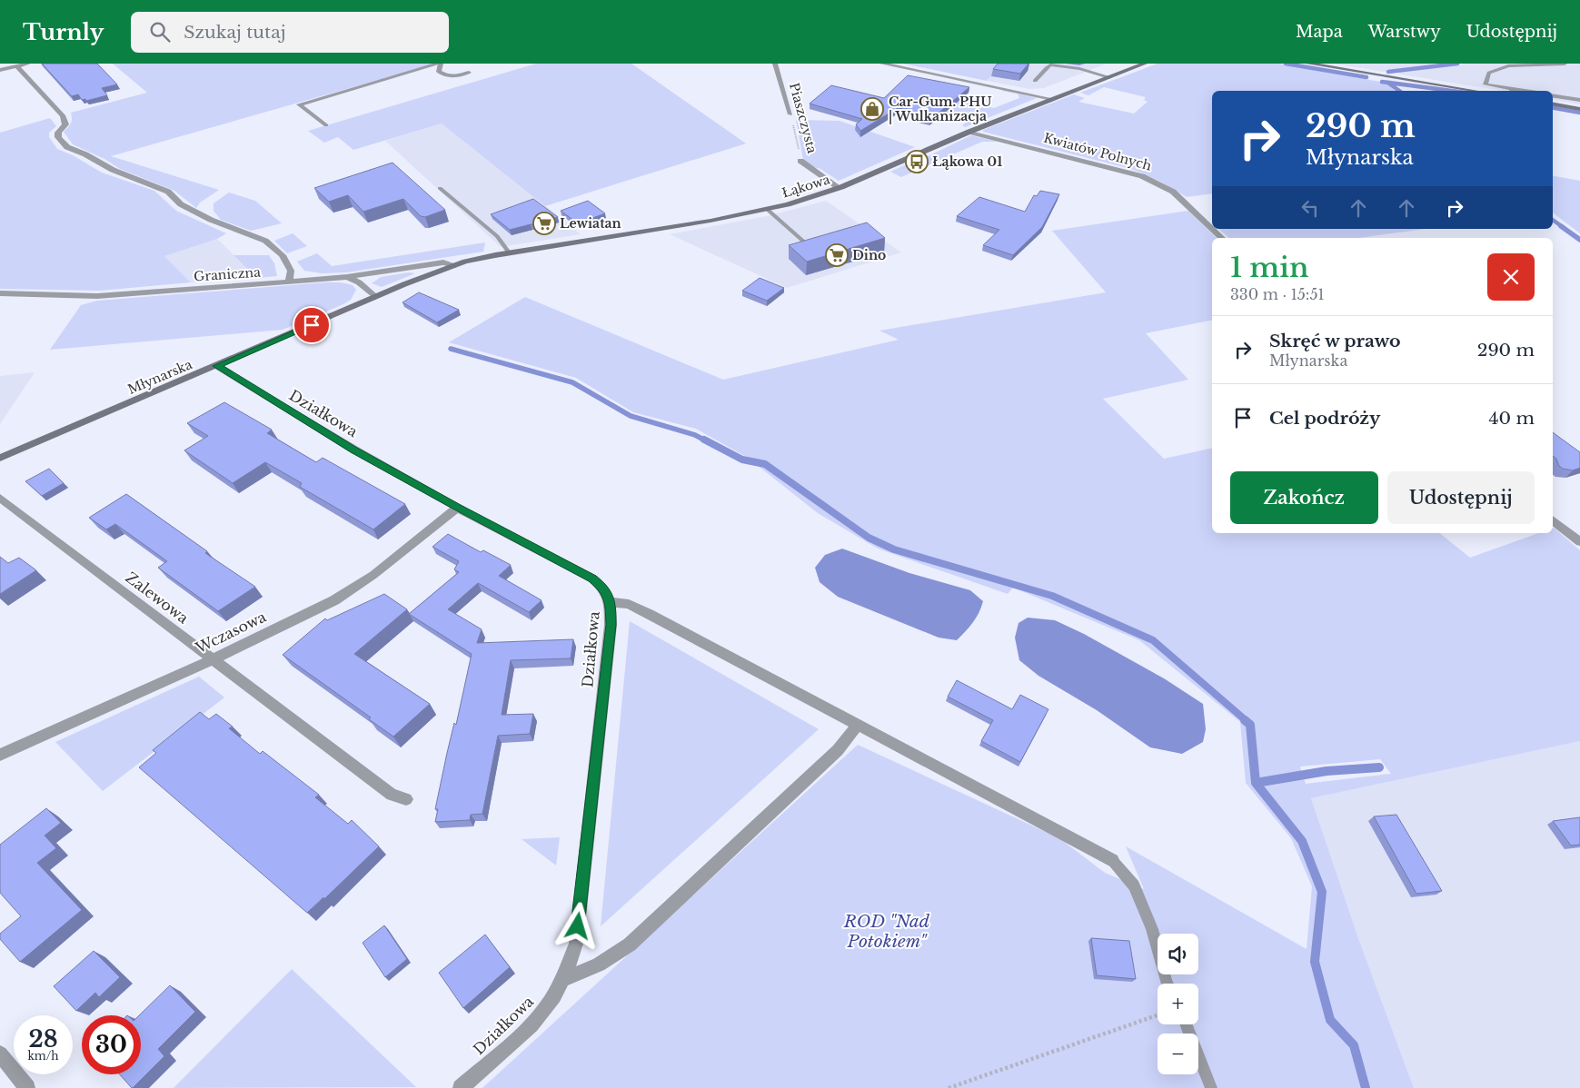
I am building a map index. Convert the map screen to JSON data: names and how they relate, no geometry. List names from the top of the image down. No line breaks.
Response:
{"streets":{"street":["Piaszczysta","Kwiatów Polnych","Łąkowa","Graniczna","Młynarska","Działkowa","Zalewowa","Wczasowa"]},"crossings":[["Piaszczysta","Łąkowa"],["Kwiatów Polnych","Łąkowa"],["Łąkowa","Graniczna"],["Łąkowa","Młynarska"],["Graniczna","Młynarska"],["Młynarska","Działkowa"],["Działkowa","Wczasowa"],["Zalewowa","Wczasowa"]],"parks":["ROD \"Nad Potokiem\""],"places":{"shop":["Car-Gum. PHU | Wulkanizacja"],"bus stop":["Łąkowa 01"],"supermarket":["Lewiatan","Dino"]},"page":{"header":"Turnly","search":"Szukaj tutaj","nav":["Mapa","Warstwy","Udostępnij"],"turn":["290 m","Młynarska"],"heading":["1 min","330 m · 15:51"],"list":[{"name":"Skręć w prawo","note":"Młynarska","value":"290 m"},{"name":"Cel podróży","value":"40 m"}],"buttons":["Zakończ","Udostępnij"],"map_buttons":["+","−"],"speed":"28 km/h","limit":"30"}}
